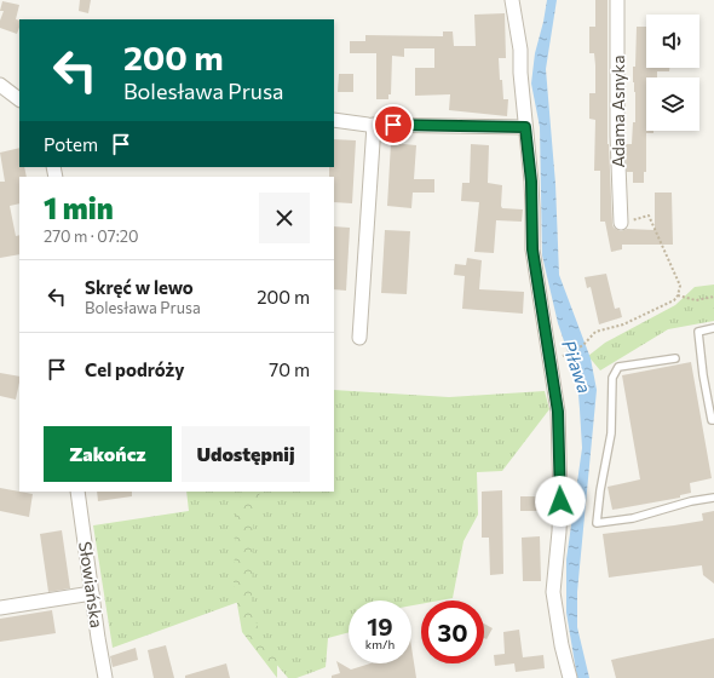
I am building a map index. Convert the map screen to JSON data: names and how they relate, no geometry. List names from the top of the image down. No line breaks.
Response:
{"streets":{"street":["Adama Asnyka","Słowiańska"]},"water":["Piława"],"page":{"turn":["200 m","Bolesława Prusa"],"then":"Potem","heading":["1 min","270 m · 07:20"],"list":[{"name":"Skręć w lewo","note":"Bolesława Prusa","value":"200 m"},{"name":"Cel podróży","value":"70 m"}],"buttons":["Zakończ","Udostępnij"],"speed":"19 km/h","limit":"30"}}
